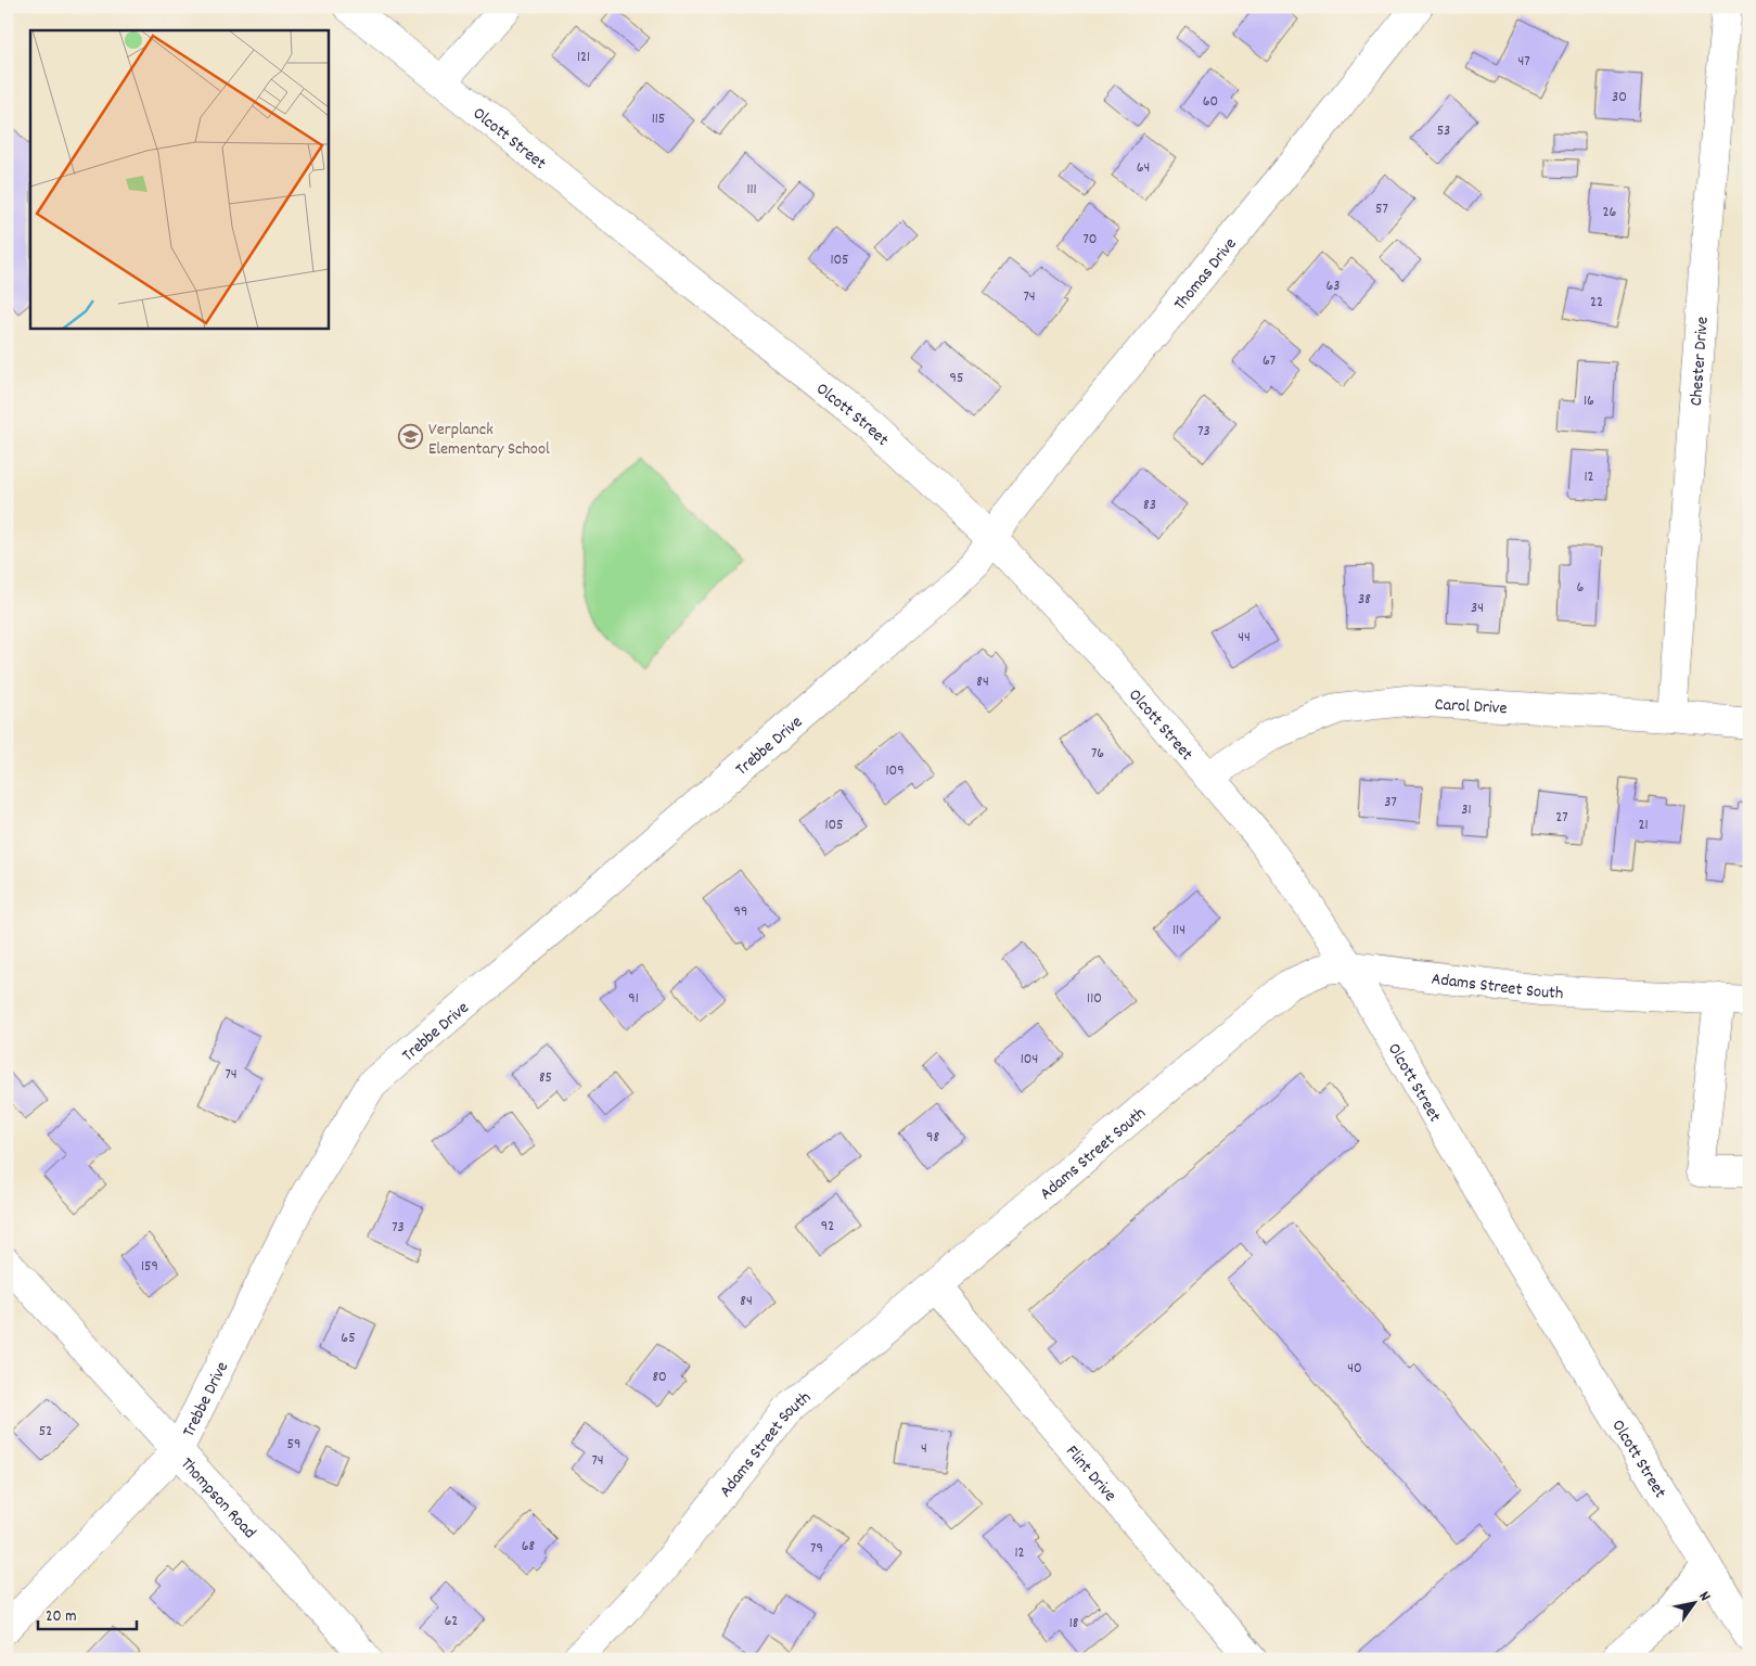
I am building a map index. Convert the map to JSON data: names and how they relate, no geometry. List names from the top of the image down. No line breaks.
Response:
{"streets":{"street":["Olcott Street","Thomas Drive","Chester Drive","Carol Drive","Trebbe Drive","Adams Street South","Flint Drive","Thompson Road"]},"crossings":[["Olcott Street","Thomas Drive"],["Olcott Street","Carol Drive"],["Olcott Street","Trebbe Drive"],["Olcott Street","Adams Street South"],["Thomas Drive","Trebbe Drive"],["Chester Drive","Carol Drive"],["Trebbe Drive","Thompson Road"],["Adams Street South","Flint Drive"]],"places":{"school or university":["Verplanck Elementary School"]},"house_numbers":["121","47","30","60","115","53","64","111","57","26","70","105","63","74","22","67","95","16","73","12","83","6","38","34","44","84","76","109","37","31","27","105","21","99","114","91","110","104","74","85","98","92","73","159","84","65","40","80","52","59","4","74","68","79","12","62","18"],"scale_bar":"20 m","north":"top right"}
